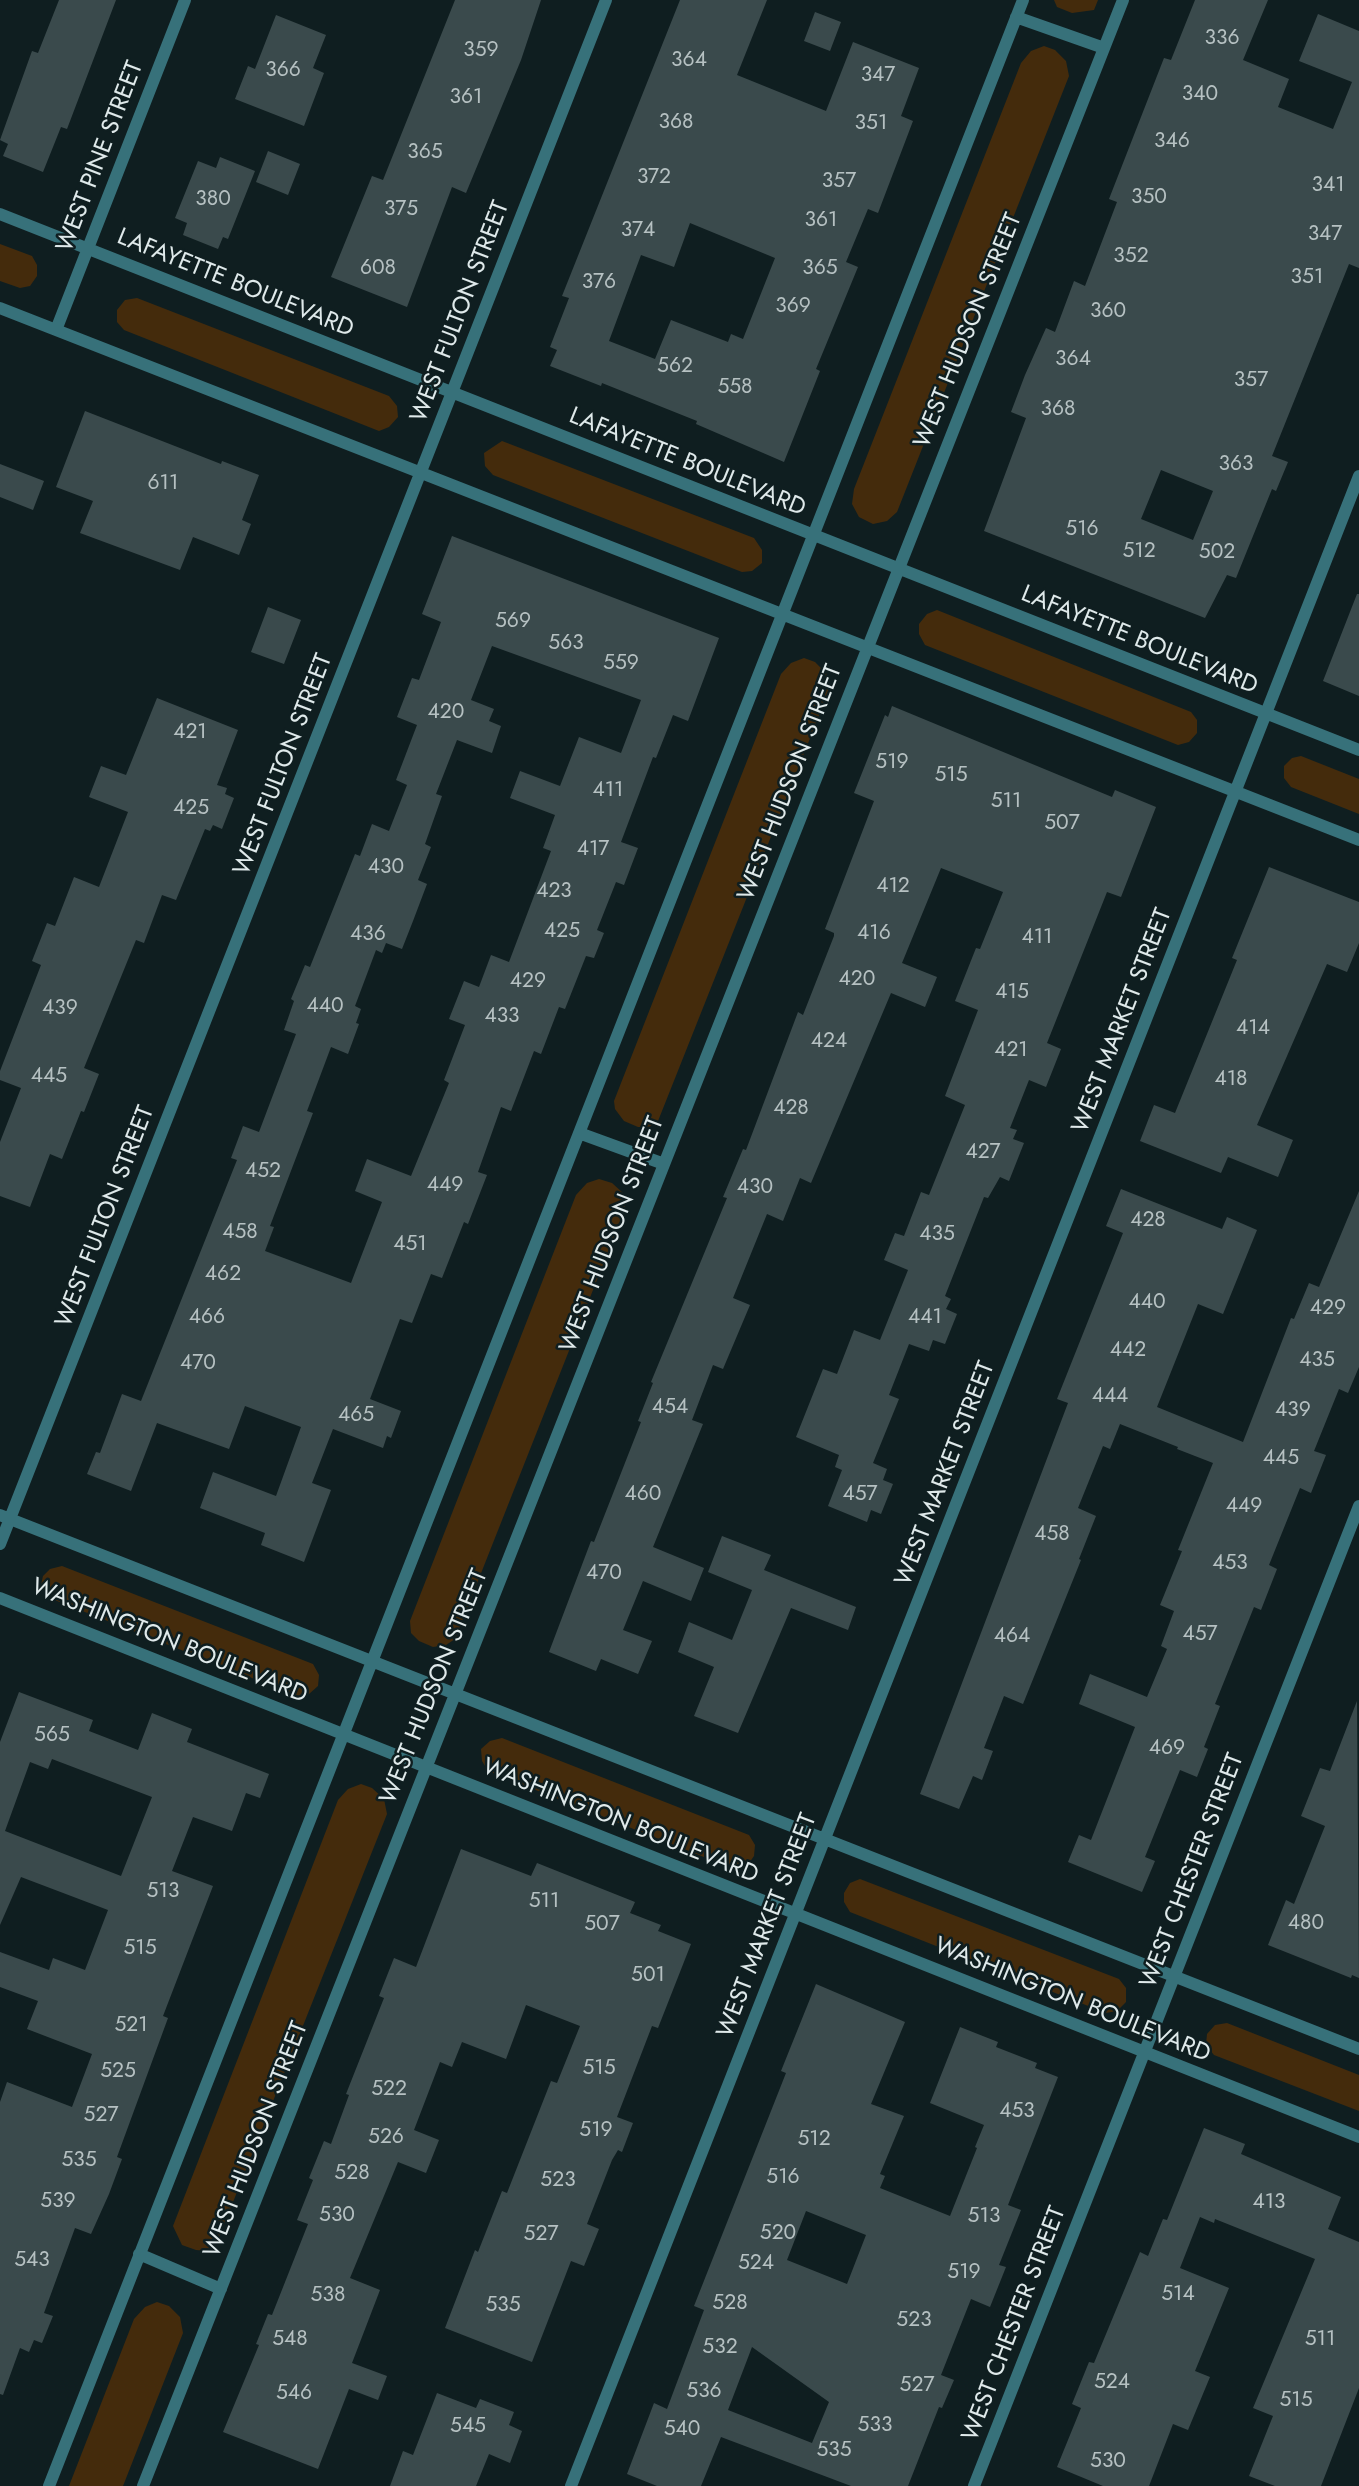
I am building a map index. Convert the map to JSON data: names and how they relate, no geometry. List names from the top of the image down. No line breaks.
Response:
{"streets":{"street":["WEST PINE STREET","LAFAYETTE BOULEVARD","WEST FULTON STREET","WEST HUDSON STREET","WEST MARKET STREET","WASHINGTON BOULEVARD","WEST CHESTER STREET"]},"crossings":[["WEST PINE STREET","LAFAYETTE BOULEVARD"],["LAFAYETTE BOULEVARD","WEST FULTON STREET"],["LAFAYETTE BOULEVARD","WEST HUDSON STREET"],["LAFAYETTE BOULEVARD","WEST MARKET STREET"],["WEST HUDSON STREET","WASHINGTON BOULEVARD"],["WEST MARKET STREET","WASHINGTON BOULEVARD"],["WASHINGTON BOULEVARD","WEST CHESTER STREET"]],"house_numbers":["336","359","364","366","347","340","361","368","351","346","365","372","357","341","350","380","375","361","374","347","352","608","365","351","376","369","360","364","562","357","558","368","363","611","516","512","502","569","563","559","420","421","519","515","411","511","425","507","417","430","412","423","425","416","436","411","420","429","415","440","439","433","414","424","421","445","418","428","427","452","449","430","428","458","435","451","462","440","429","466","441","442","435","470","444","454","439","465","445","460","457","449","458","453","470","457","464","565","469","513","511","480","507","515","501","521","515","525","522","453","527","519","526","512","535","528","516","523","539","413","530","513","520","527","543","524","519","514","538","528","535","523","548","511","532","524","527","536","546","515","533","545","540","535","530"]}
